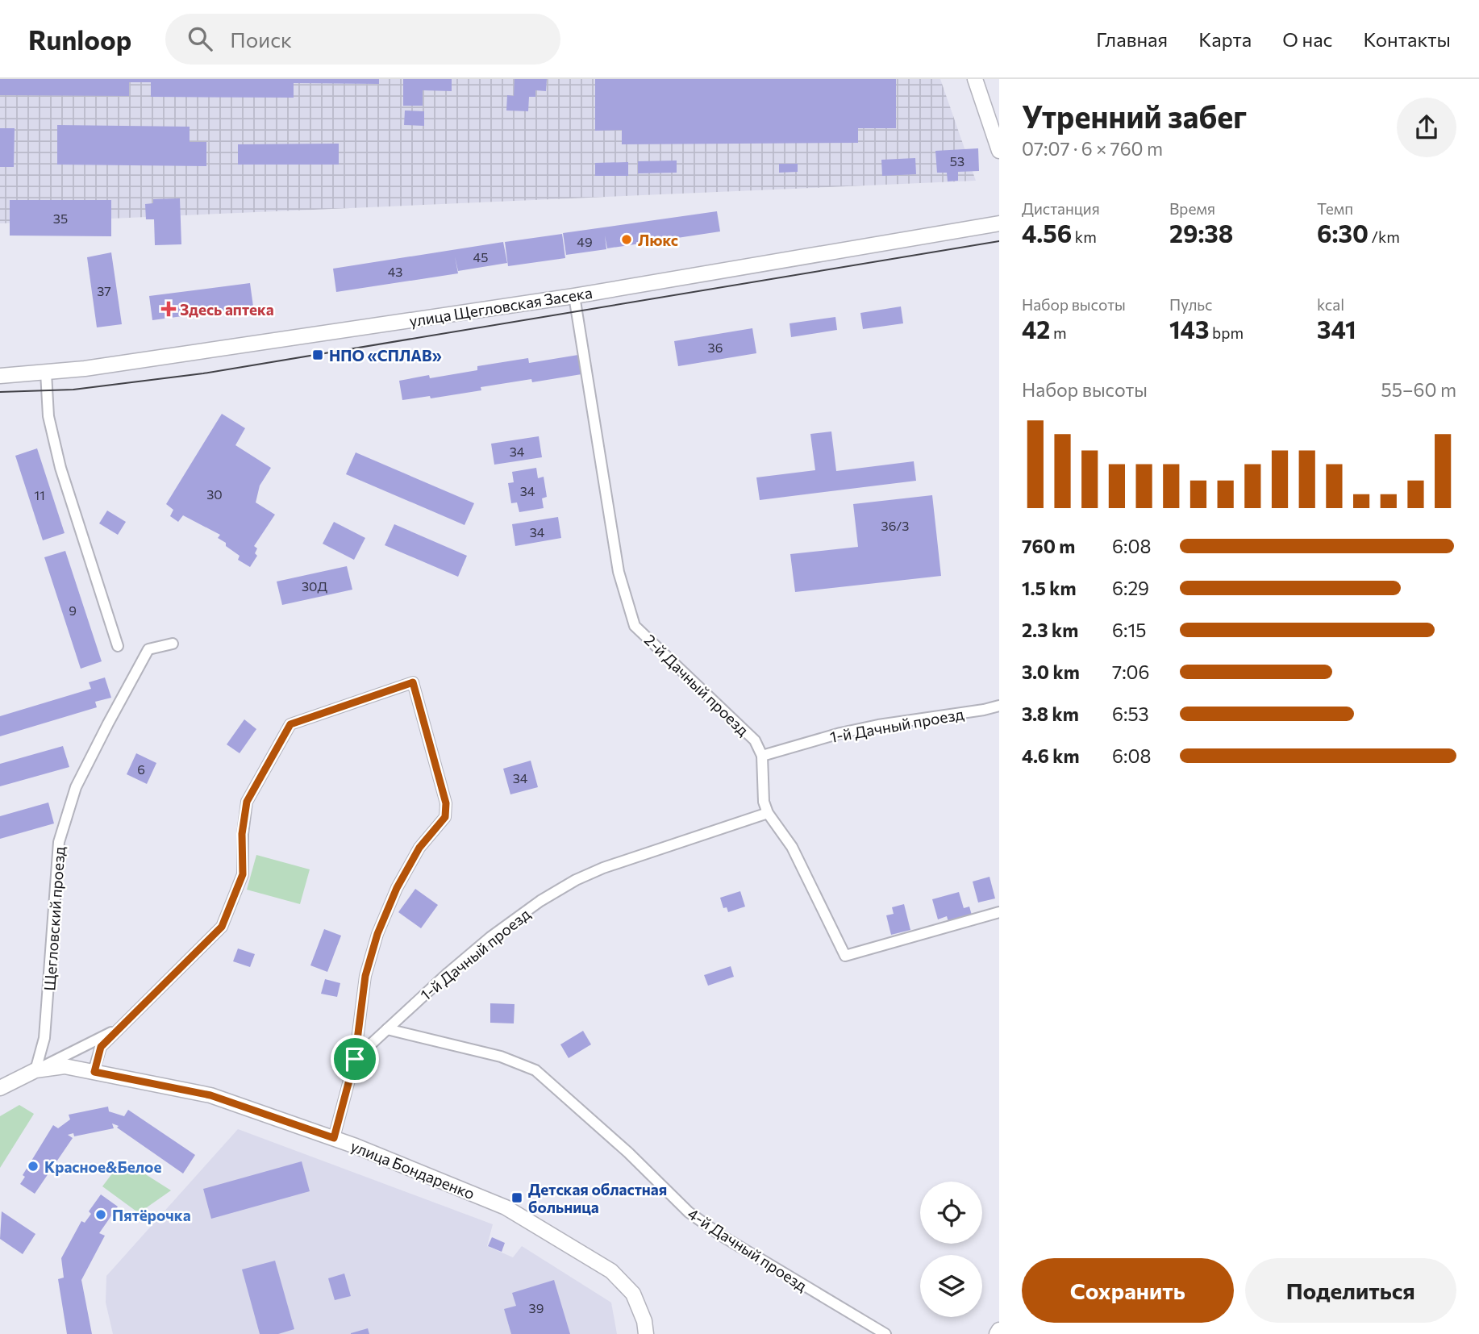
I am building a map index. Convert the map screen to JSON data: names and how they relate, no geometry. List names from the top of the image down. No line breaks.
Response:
{"streets":{"street":["улица Щегловская Засека","2-й Дачный проезд","1-й Дачный проезд","Щегловский проезд","улица Бондаренко","4-й Дачный проезд"]},"crossings":[["улица Щегловская Засека","2-й Дачный проезд"],["2-й Дачный проезд","1-й Дачный проезд"],["1-й Дачный проезд","4-й Дачный проезд"],["Щегловский проезд","улица Бондаренко"]],"places":{"other":["Люкс","Красное&Белое","Пятёрочка"],"health":["Здесь аптека"],"transit":["НПО «СПЛАВ»","Детская областная больница"]},"house_numbers":["53","35","49","45","43","37","36","34","34","30","11","36/3","34","30Д","9","6","34","39"],"page":{"header":"Runloop","search":"Поиск","nav":["Главная","Карта","О нас","Контакты"],"heading":["Утренний забег","07:07 · 6 × 760 m"],"stats":[["Дистанция","4.56 km"],["Время","29:38"],["Темп","6:30 /km"],["Набор высоты","42 m"],["Пульс","143 bpm"],["kcal","341"]],"chart":["Набор высоты","55–60 m"],"list":[{"name":"760 m","note":"6:08"},{"name":"1.5 km","note":"6:29"},{"name":"2.3 km","note":"6:15"},{"name":"3.0 km","note":"7:06"},{"name":"3.8 km","note":"6:53"},{"name":"4.6 km","note":"6:08"}],"buttons":["Сохранить","Поделиться"]}}
